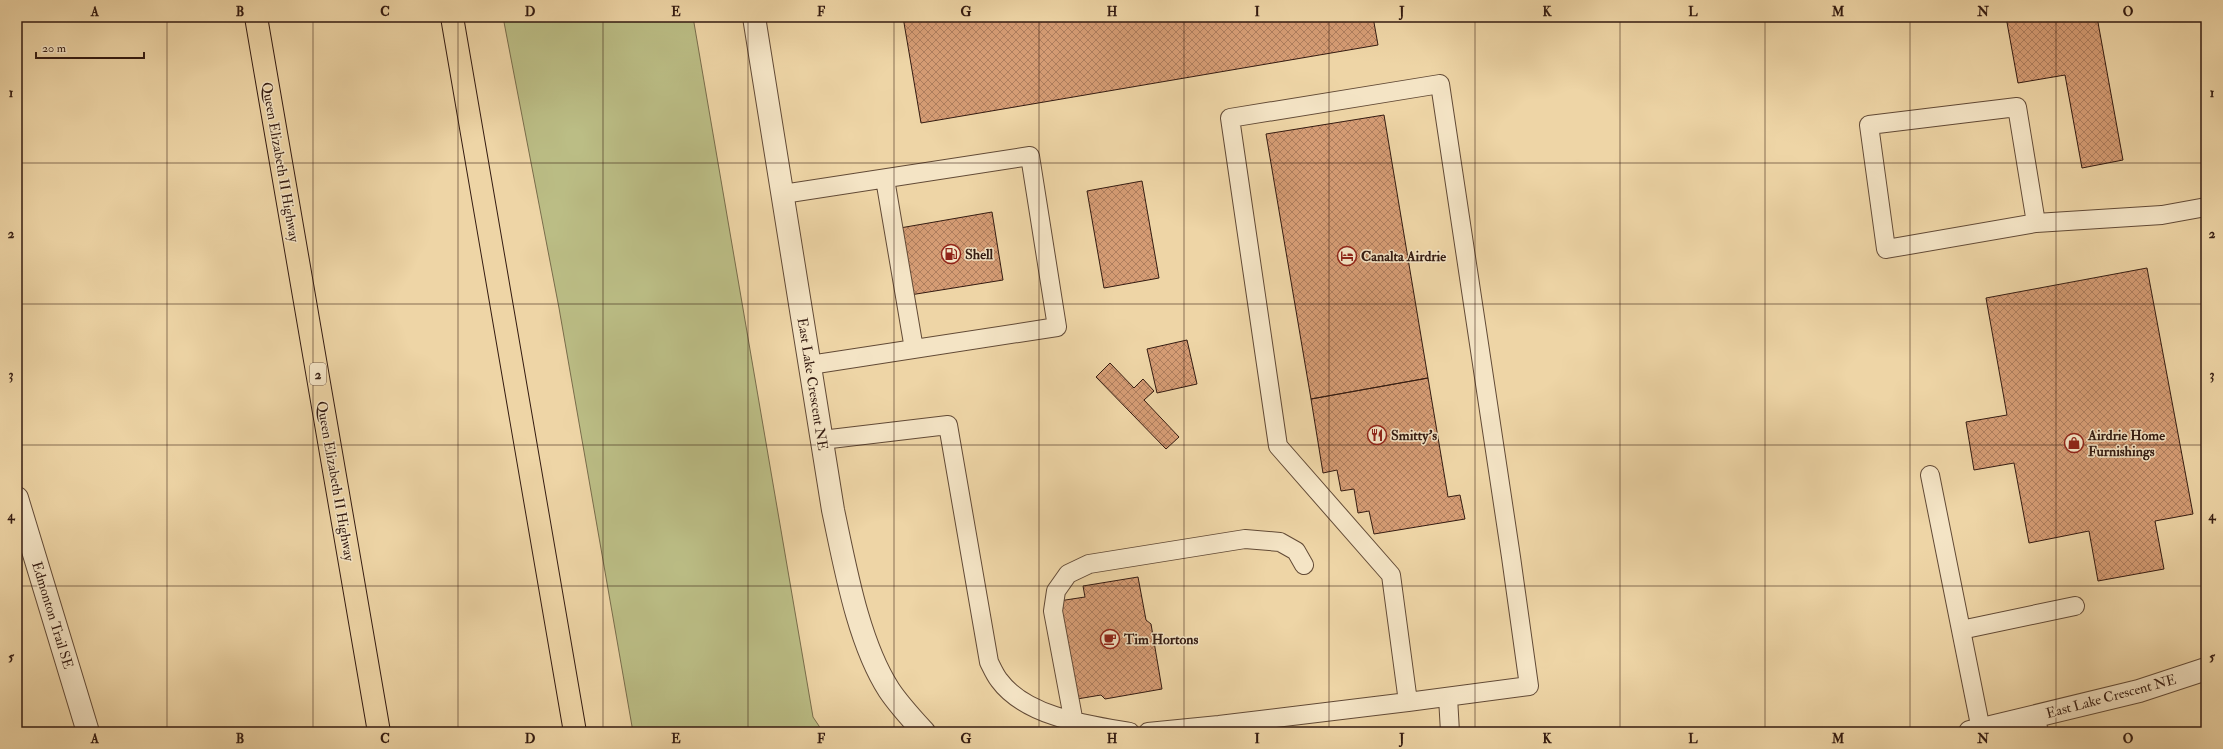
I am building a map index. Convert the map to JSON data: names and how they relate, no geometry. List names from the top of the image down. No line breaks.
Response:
{"streets":{"highway":["Queen Elizabeth II Highway","2"],"street":["East Lake Crescent NE","Edmonton Trail SE"]},"places":{"fuel station":["Shell"],"hotel":["Canalta Airdrie"],"restaurant":["Smitty's"],"shop":["Airdrie Home Furnishings"],"cafe":["Tim Hortons"]},"scale_bar":"20 m","grid":{"columns":["A","B","C","D","E","F","G","H","I","J","K","L","M","N","O"],"rows":["1","2","3","4","5"]}}
